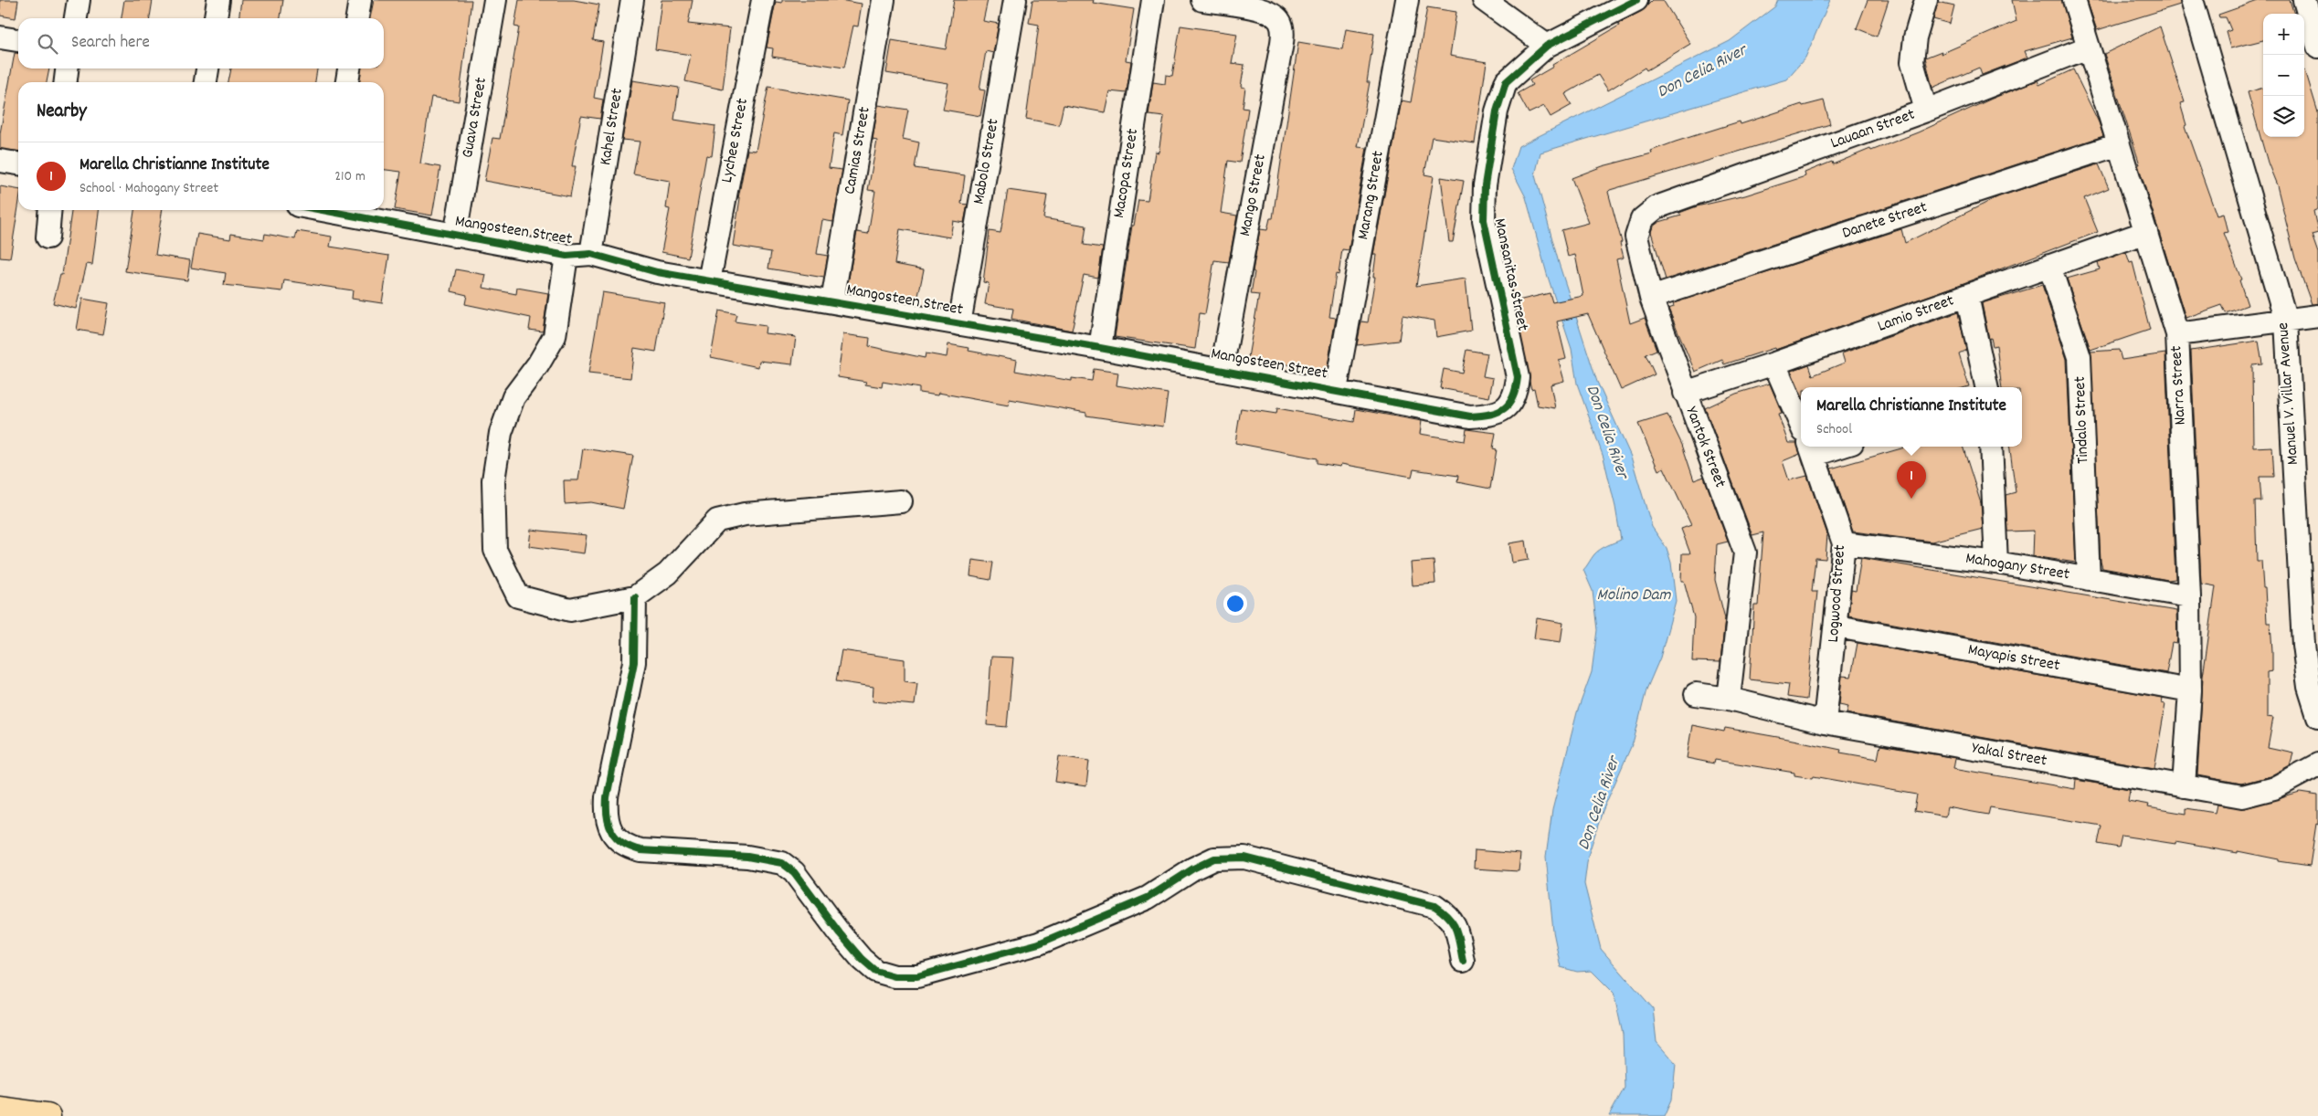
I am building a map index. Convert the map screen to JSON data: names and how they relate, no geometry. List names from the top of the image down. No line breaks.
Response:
{"streets":{"street":["Guava Street","Kahel Street","Lauaan Street","Lychee Street","Camias Street","Mabolo Street","Macopa Street","Mango Street","Marang Street","Danete Street","Mangosteen Street","Mansanitas Street","Lamio Street","Narra Street","Manuel V. Villar Avenue","Tindalo Street","Yantok Street","Mahogany Street","Logwood Street","Mayapis Street","Yakal Street"]},"crossings":[["Guava Street","Mangosteen Street"],["Kahel Street","Mangosteen Street"],["Lauaan Street","Narra Street"],["Lauaan Street","Yantok Street"],["Lychee Street","Mangosteen Street"],["Camias Street","Mangosteen Street"],["Mabolo Street","Mangosteen Street"],["Macopa Street","Mangosteen Street"],["Mango Street","Mangosteen Street"],["Marang Street","Mangosteen Street"],["Danete Street","Narra Street"],["Danete Street","Yantok Street"],["Mangosteen Street","Mansanitas Street"],["Lamio Street","Narra Street"],["Lamio Street","Tindalo Street"],["Lamio Street","Yantok Street"],["Narra Street","Mahogany Street"],["Narra Street","Mayapis Street"],["Narra Street","Yakal Street"],["Tindalo Street","Mahogany Street"],["Yantok Street","Yakal Street"],["Mahogany Street","Logwood Street"],["Logwood Street","Mayapis Street"],["Logwood Street","Yakal Street"]],"water":["Don Celia River","Molino Dam"],"page":{"map_buttons":["+","−"],"search":"Search here","heading":"Nearby","list":[{"mark":"1","name":"Marella Christianne Institute","note":"School · Mahogany Street","value":"210 m"}],"popup":["Marella Christianne Institute","School"],"pins":"1"}}
